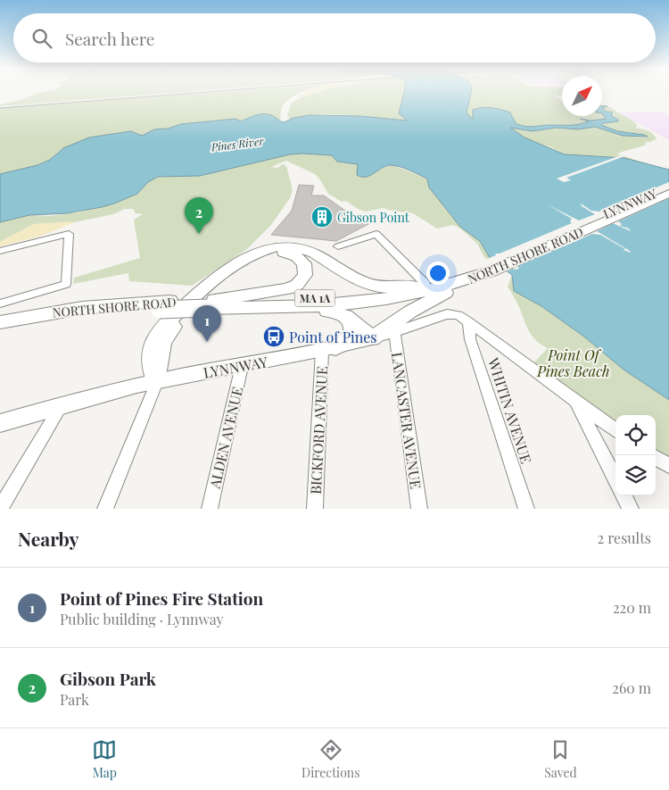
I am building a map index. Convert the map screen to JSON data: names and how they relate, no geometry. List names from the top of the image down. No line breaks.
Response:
{"streets":{"highway":["LYNNWAY","NORTH SHORE ROAD","MA 1A"],"street":["WHITIN AVENUE","LANCASTER AVENUE","BICKFORD AVENUE","ALDEN AVENUE"]},"crossings":[["LYNNWAY","NORTH SHORE ROAD"],["LYNNWAY","WHITIN AVENUE"],["LYNNWAY","LANCASTER AVENUE"],["LYNNWAY","BICKFORD AVENUE"],["LYNNWAY","ALDEN AVENUE"]],"water":["Pines River"],"parks":["Point Of Pines Beach"],"places":{"building":["Gibson Point"],"bus stop":["Point of Pines"]},"north":"top right","page":{"search":"Search here","pins":["2","1"],"heading":["Nearby","2 results"],"list":[{"mark":"1","name":"Point of Pines Fire Station","note":"Public building · Lynnway","value":"220 m"},{"mark":"2","name":"Gibson Park","note":"Park","value":"260 m"}],"nav":["Map","Directions","Saved"]}}
